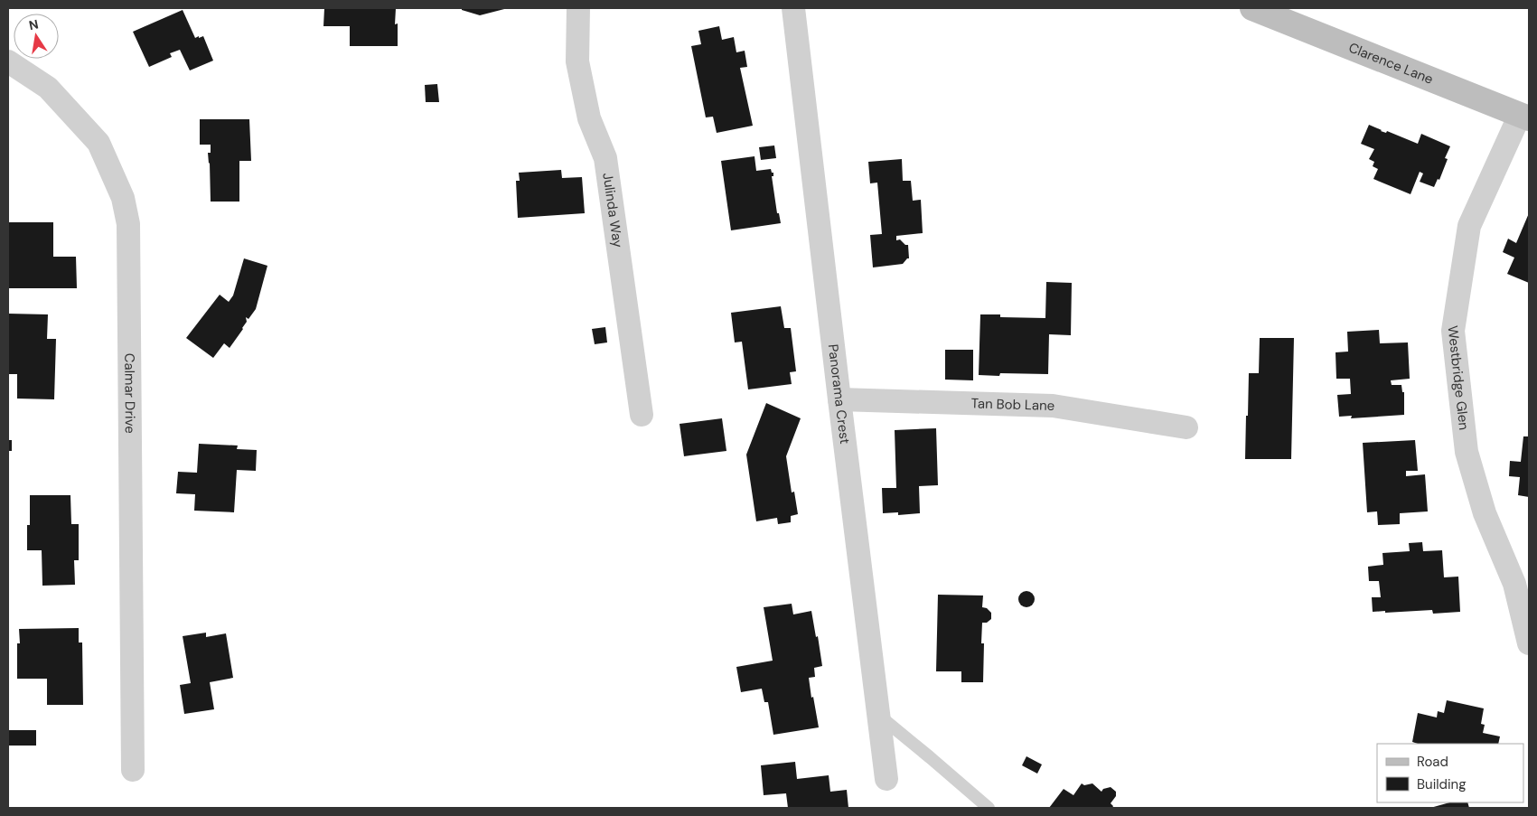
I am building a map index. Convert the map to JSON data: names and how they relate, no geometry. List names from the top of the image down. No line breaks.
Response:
{"streets":{"street":["Clarence Lane","Julinda Way","Westbridge Glen","Calmar Drive","Panorama Crest","Tan Bob Lane"]},"crossings":[["Clarence Lane","Westbridge Glen"],["Panorama Crest","Tan Bob Lane"]],"legend":["Road","Building"],"north":"top"}
